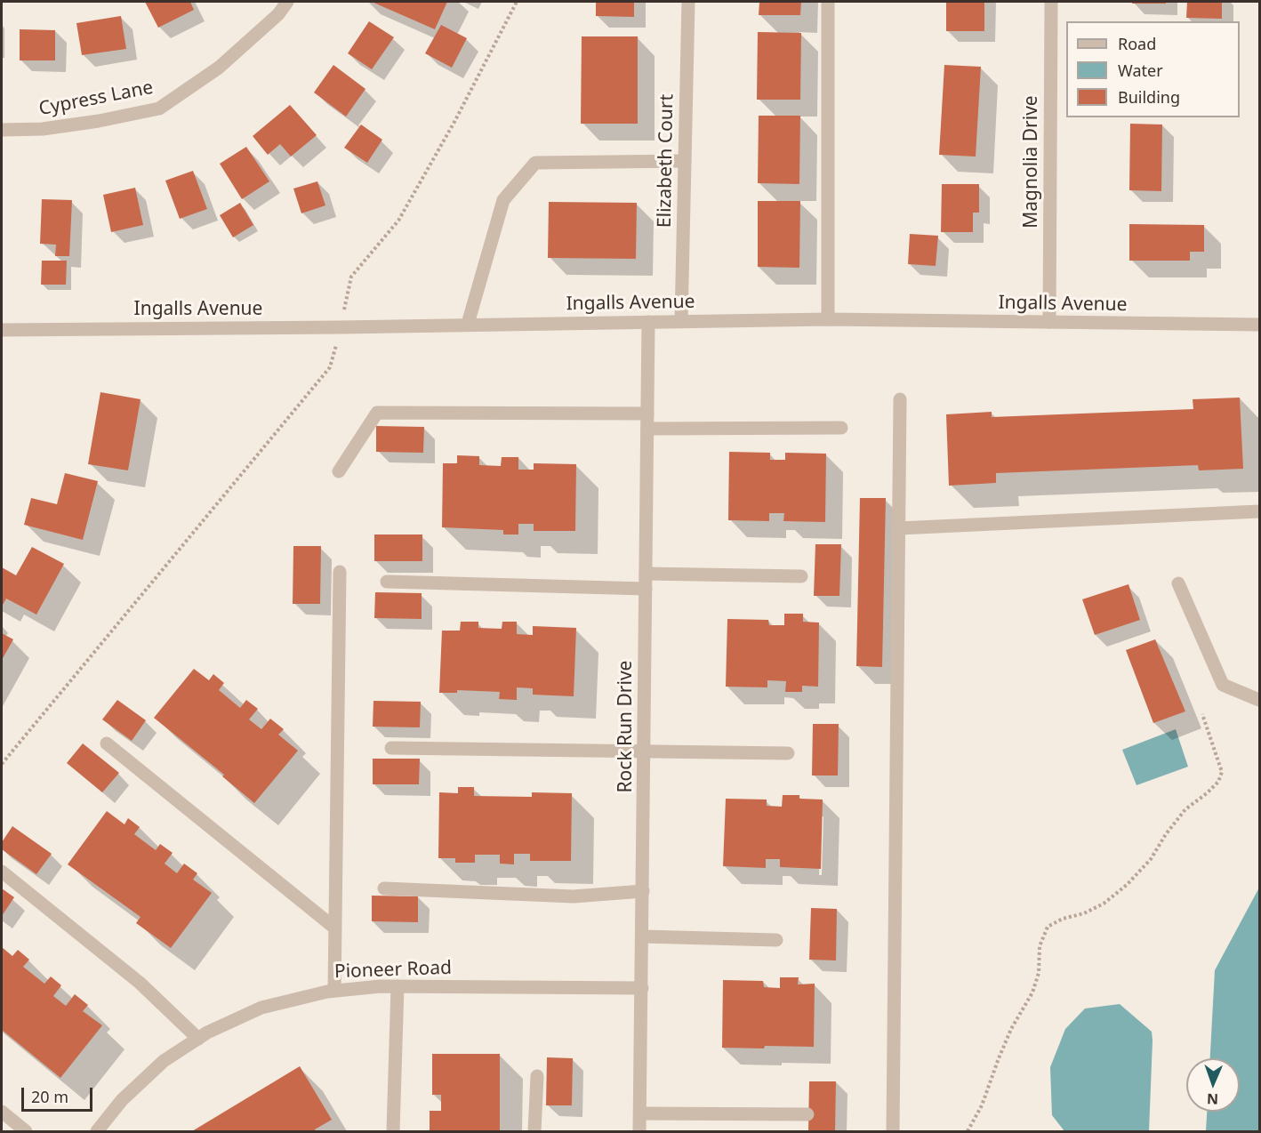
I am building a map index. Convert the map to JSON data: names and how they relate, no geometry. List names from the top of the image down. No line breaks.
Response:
{"streets":{"street":["Cypress Lane","Elizabeth Court","Magnolia Drive","Ingalls Avenue","Rock Run Drive","Pioneer Road"]},"crossings":[["Elizabeth Court","Ingalls Avenue"],["Magnolia Drive","Ingalls Avenue"],["Ingalls Avenue","Rock Run Drive"],["Rock Run Drive","Pioneer Road"]],"legend":["Road","Water","Building"],"scale_bar":"20 m","north":"bottom"}
